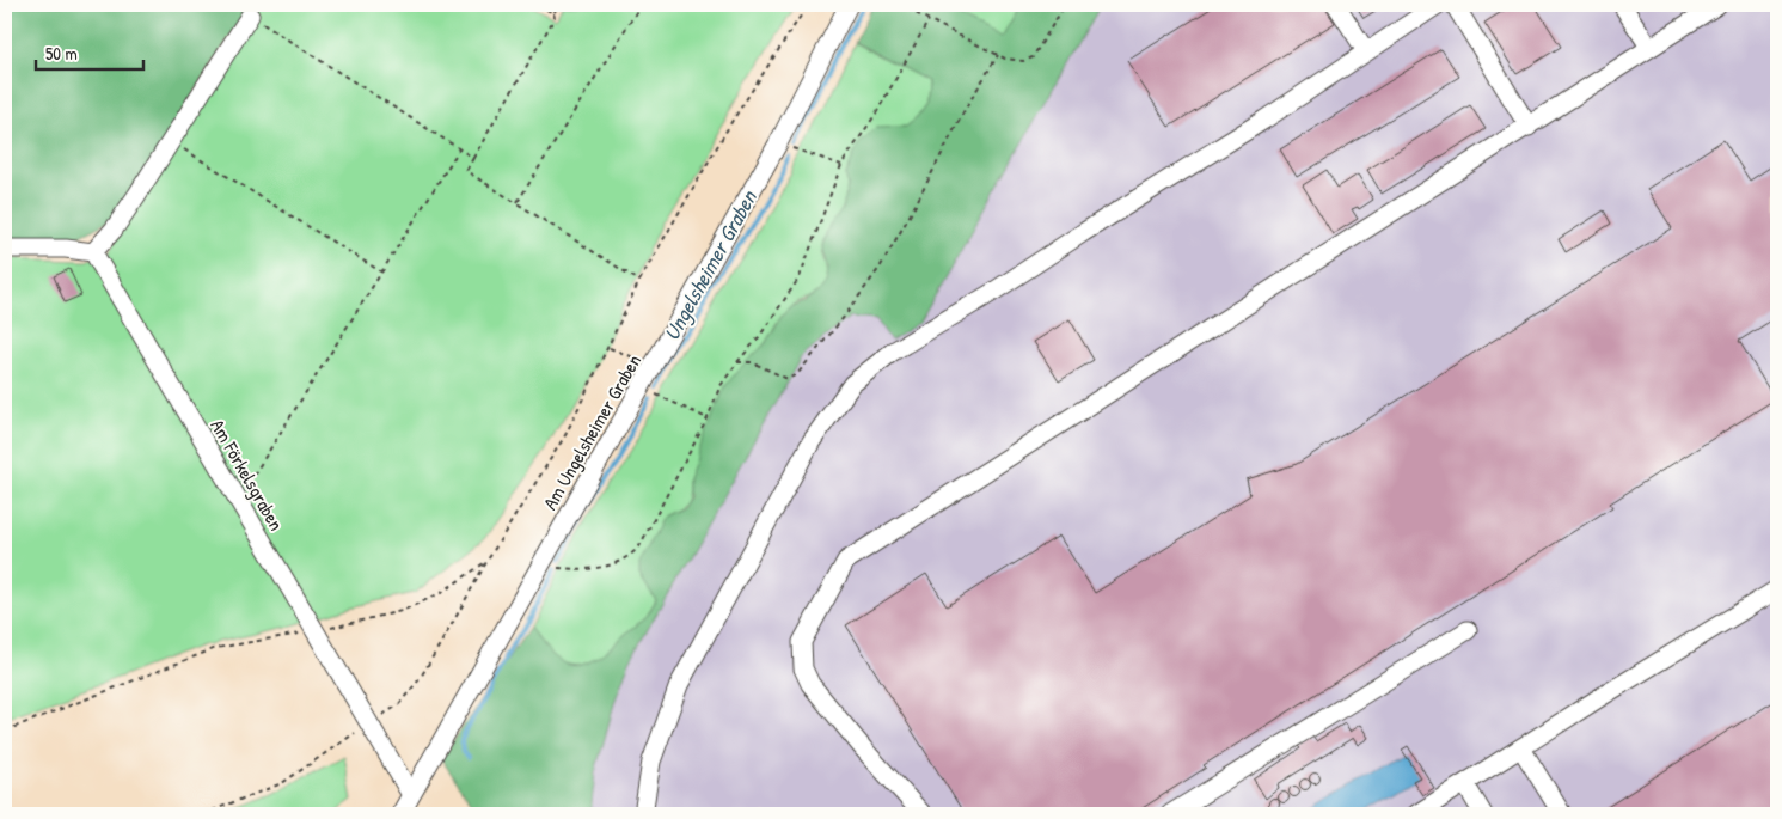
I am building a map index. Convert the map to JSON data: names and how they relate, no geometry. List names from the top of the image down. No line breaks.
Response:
{"streets":{"street":["Am Ungelsheimer Graben","Am Förkelsgraben"]},"crossings":[["Am Ungelsheimer Graben","Am Förkelsgraben"]],"water":["Ungelsheimer Graben"],"scale_bar":"50 m"}
